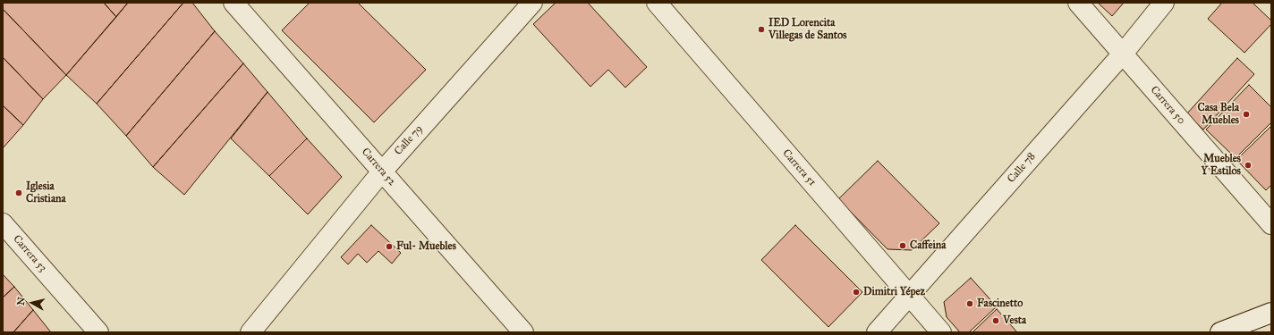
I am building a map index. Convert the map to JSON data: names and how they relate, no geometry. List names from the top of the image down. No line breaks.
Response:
{"streets":{"street":["Carrera 50","Calle 79","Carrera 52","Carrera 51","Calle 78","Carrera 53"]},"crossings":[["Carrera 50","Calle 78"],["Calle 79","Carrera 52"],["Carrera 51","Calle 78"]],"places":["IED Lorencita Villegas de Santos","Casa Bela Muebles","Muebles Y Estilos","Iglesia Cristiana","Caffeina","Ful- Muebles","Dimitri Yépez","Fascinetto","Vesta"],"north":"left"}
